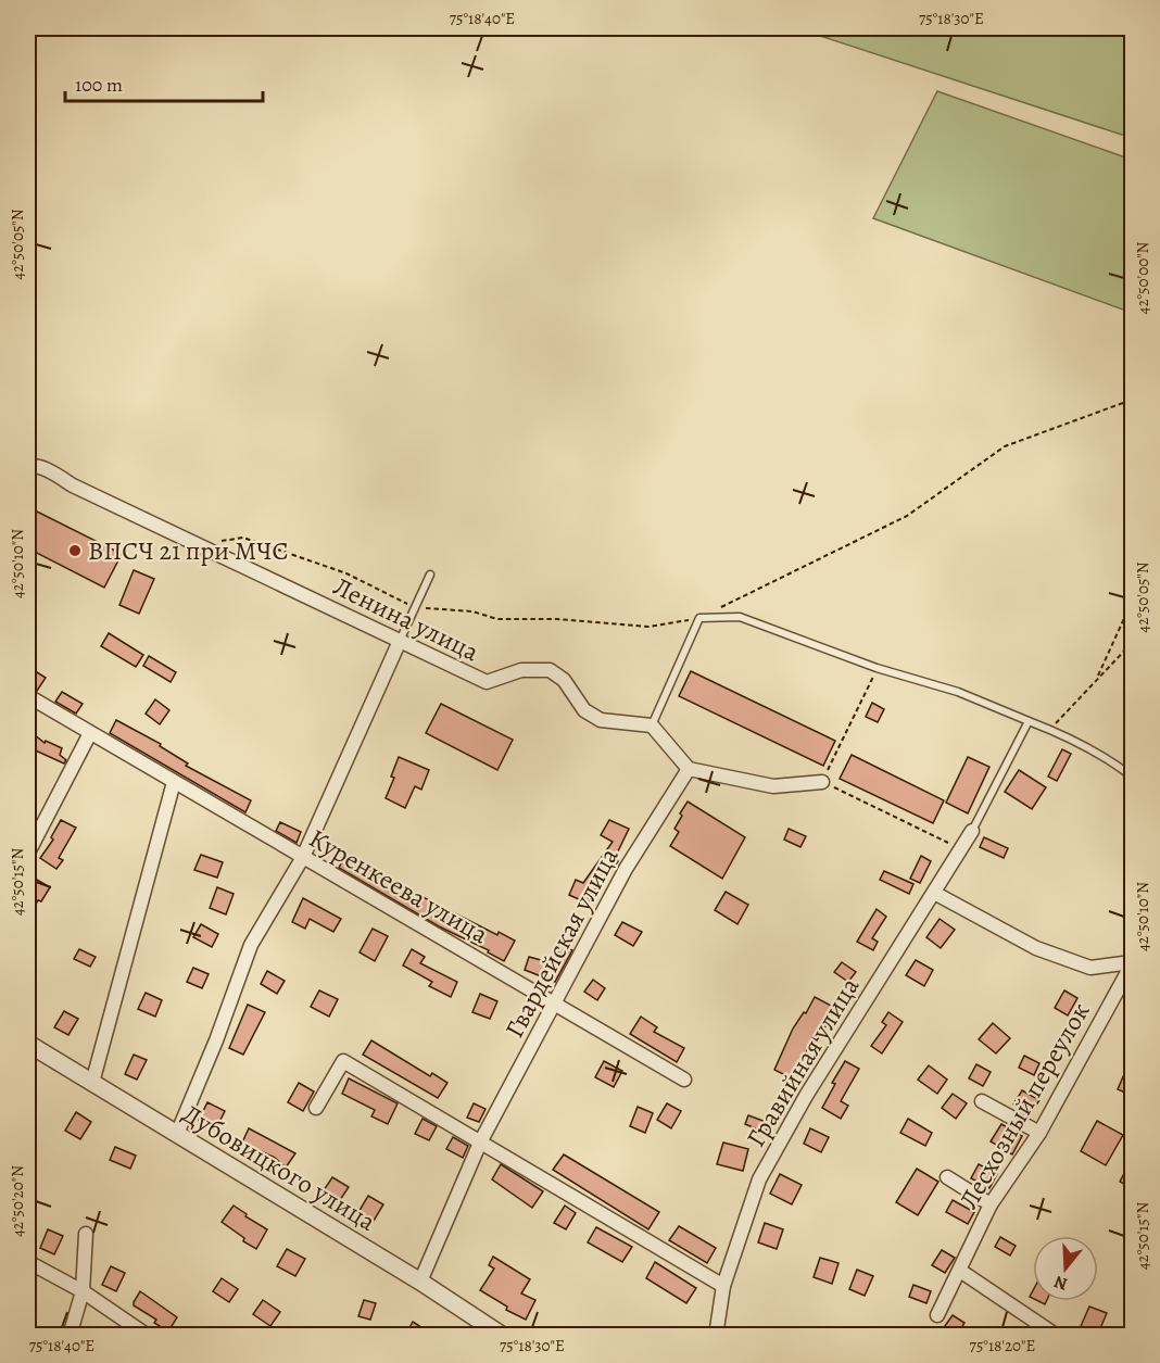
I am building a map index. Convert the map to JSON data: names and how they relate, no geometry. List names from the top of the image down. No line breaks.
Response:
{"streets":{"street":["Ленина улица","Куренкеева улица","Гвардейская улица","Гравийная улица","Лесхозный переулок","Дубовицкого улица"]},"crossings":[["Куренкеева улица","Гвардейская улица"],["Гвардейская улица","Дубовицкого улица"]],"places":["ВПСЧ 21 при МЧС"],"scale_bar":"100 m","north":"bottom","coordinates":["75°18'40\"E","75°18'30\"E","42°50'05\"N","42°50'00\"N","42°50'10\"N","42°50'15\"N","42°50'20\"N","75°18'20\"E"]}
